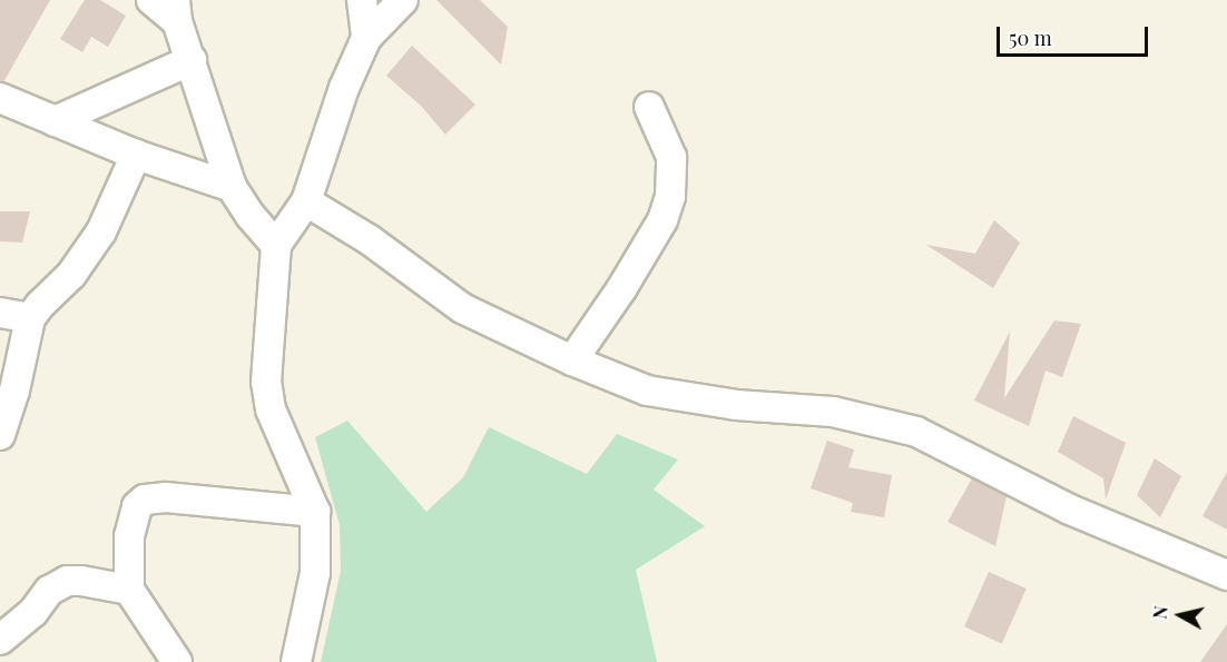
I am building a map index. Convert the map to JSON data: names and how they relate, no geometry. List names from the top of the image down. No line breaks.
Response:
{"scale_bar":"50 m","north":"left"}
